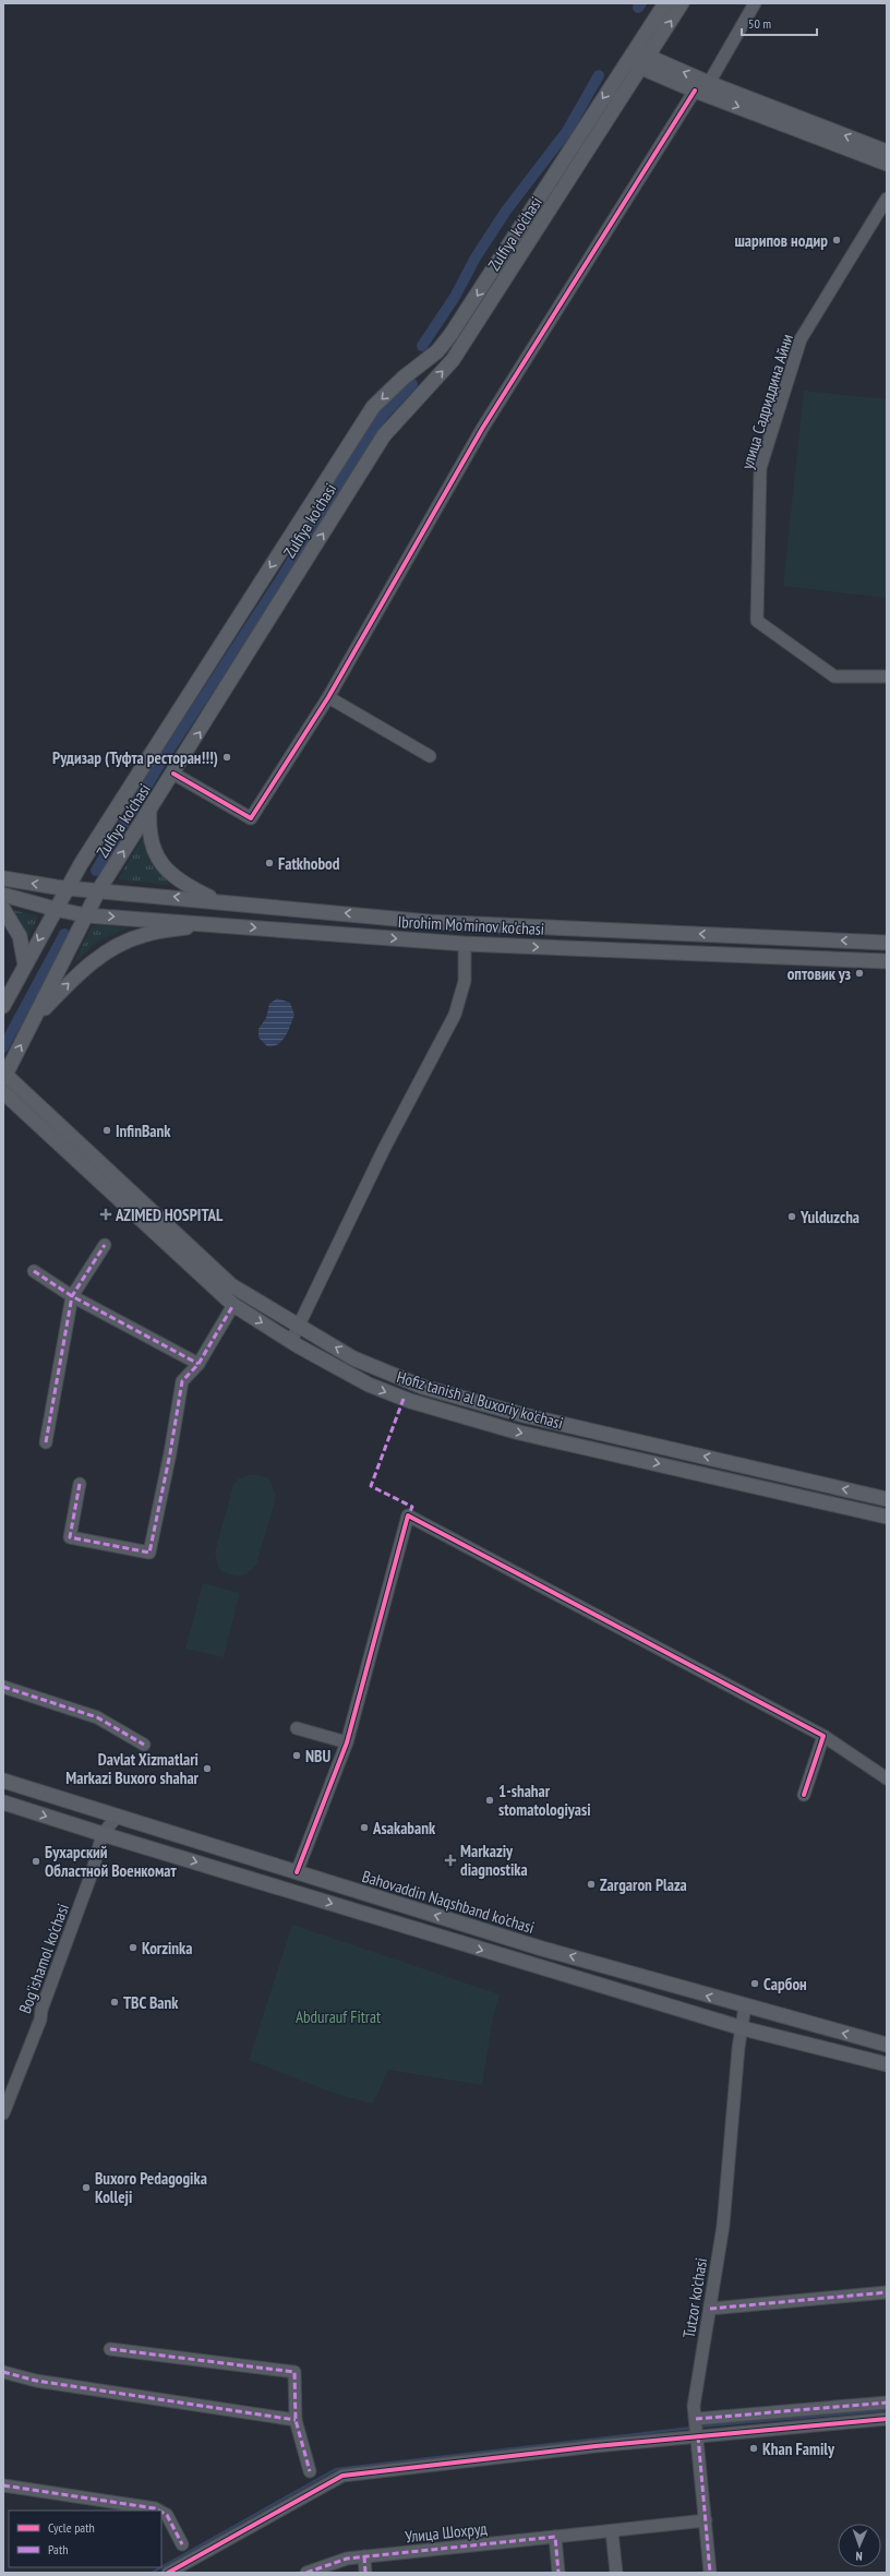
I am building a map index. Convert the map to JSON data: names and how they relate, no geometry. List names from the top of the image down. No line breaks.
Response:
{"streets":{"main road":["Zulfiya ko'chasi","Ibrohim Mo'minov ko'chasi","Hofiz tanish al Buxoriy ko'chasi","Bahovaddin Naqshband ko'chasi"],"street":["улица Садриддина Айни","Bog'ishamol ko'chasi","Tutzor ko'chasi","Улица Шохруд"]},"crossings":[["Zulfiya ko'chasi","Ibrohim Mo'minov ko'chasi"],["Bahovaddin Naqshband ko'chasi","Bog'ishamol ko'chasi"],["Bahovaddin Naqshband ko'chasi","Tutzor ko'chasi"],["Tutzor ko'chasi","Улица Шохруд"]],"parks":["Abdurauf Fitrat"],"places":{"other":["шарипов нодир","Рудизар (Туфта ресторан!!!)","Fatkhobod","оптовик уз","InfinBank","Yulduzcha","NBU","Davlat Xizmatlari Markazi Buxoro shahar","1-shahar stomatologiyasi","Asakabank","Бухарский Областной Военкомат","Zargaron Plaza","Korzinka","Сарбон","TBC Bank","Buxoro Pedagogika Kolleji","Khan Family"],"health":["AZIMED HOSPITAL","Markaziy diagnostika"]},"legend":["Cycle path","Path"],"scale_bar":"50 m","north":"bottom"}
